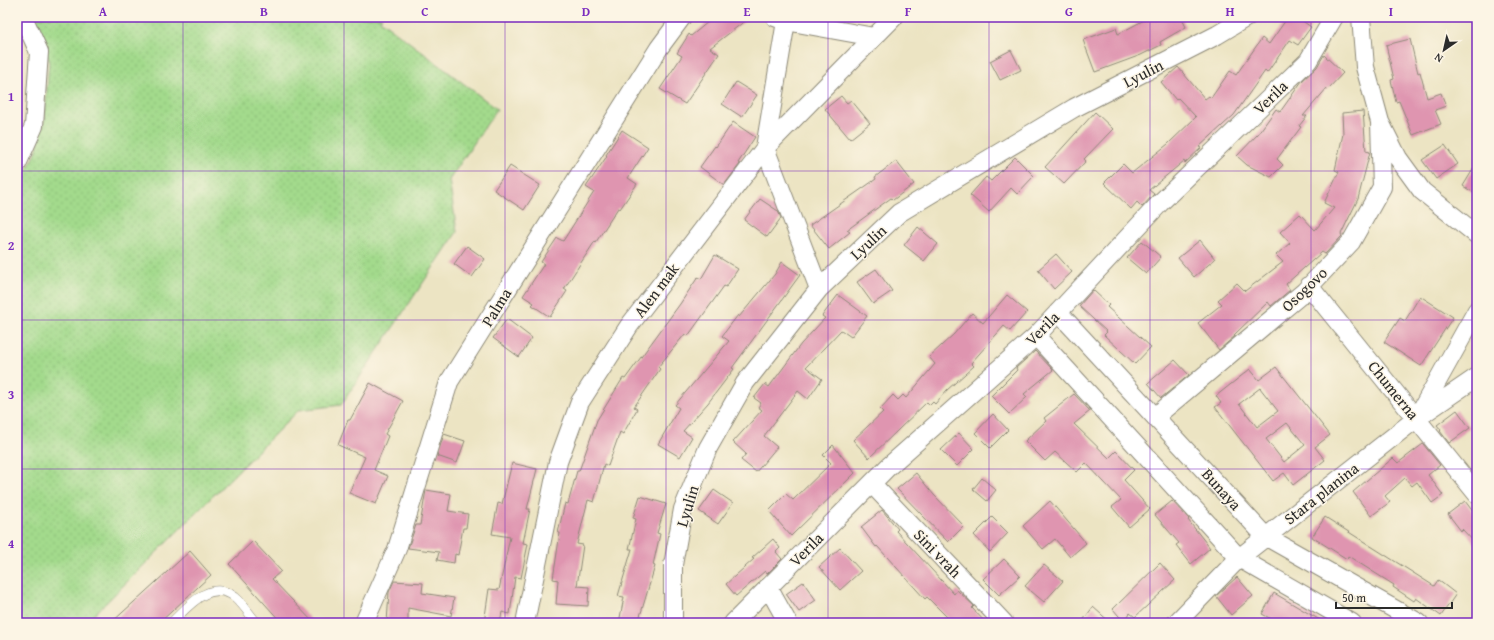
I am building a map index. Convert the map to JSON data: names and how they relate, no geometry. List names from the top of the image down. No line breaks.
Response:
{"streets":{"street":["Lyulin","Verila","Osogovo","Alen mak","Palma","Chumerna","Bunaya","Stara planina","Sini vrah"]},"crossings":[["Verila","Bunaya"],["Verila","Sini vrah"],["Osogovo","Chumerna"],["Osogovo","Bunaya"],["Chumerna","Stara planina"],["Bunaya","Stara planina"]],"scale_bar":"50 m","north":"bottom left","grid":{"columns":["A","B","C","D","E","F","G","H","I"],"rows":["1","2","3","4"]}}
